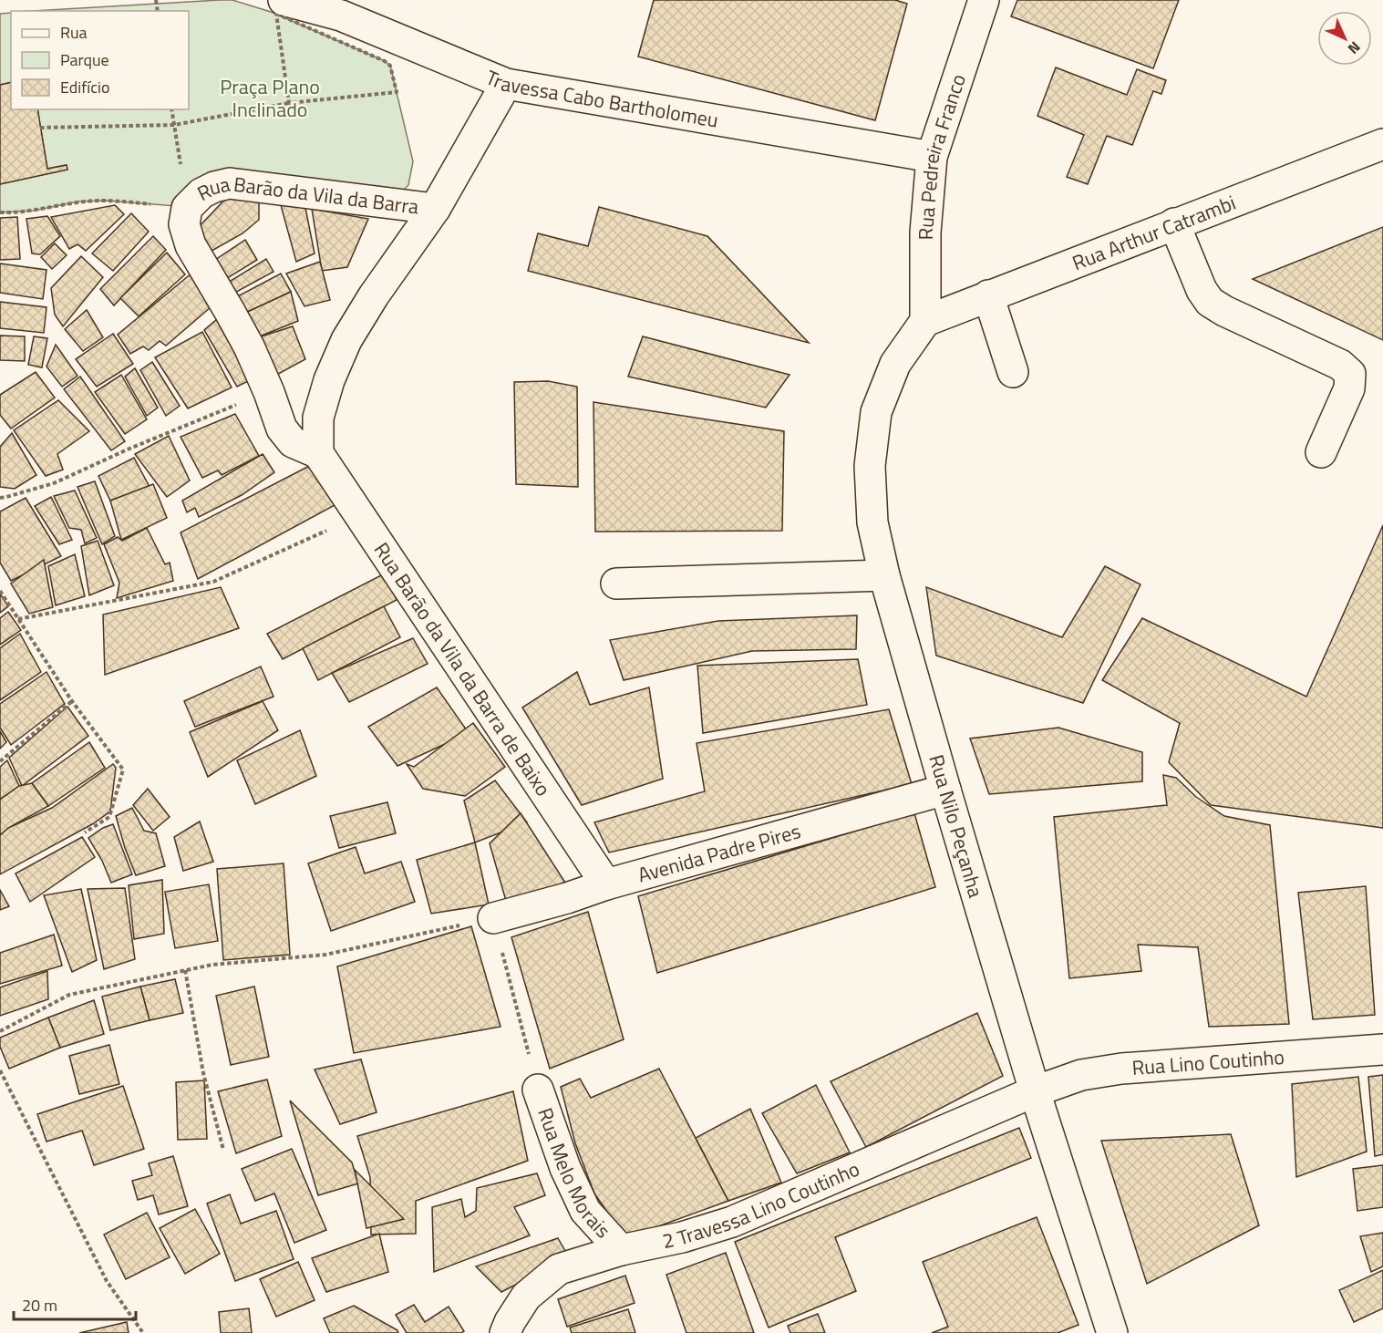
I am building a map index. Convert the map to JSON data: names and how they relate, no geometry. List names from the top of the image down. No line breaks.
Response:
{"streets":{"street":["Travessa Cabo Bartholomeu","Rua Pedreira Franco","Rua Barão da Vila da Barra","Rua Arthur Catrambi","Rua Barão da Vila da Barra de Baixo","Rua Nilo Peçanha","Avenida Padre Pires","Rua Lino Coutinho","Rua Melo Morais","2 Travessa Lino Coutinho"]},"crossings":[["Travessa Cabo Bartholomeu","Rua Pedreira Franco"],["Rua Pedreira Franco","Rua Arthur Catrambi"],["Rua Pedreira Franco","Rua Nilo Peçanha"],["Rua Arthur Catrambi","Rua Nilo Peçanha"],["Rua Barão da Vila da Barra de Baixo","Avenida Padre Pires"],["Rua Nilo Peçanha","Avenida Padre Pires"],["Rua Nilo Peçanha","Rua Lino Coutinho"],["Rua Nilo Peçanha","2 Travessa Lino Coutinho"],["Rua Lino Coutinho","2 Travessa Lino Coutinho"],["Rua Melo Morais","2 Travessa Lino Coutinho"]],"parks":["Praça Plano Inclinado"],"legend":["Rua","Parque","Edifício"],"scale_bar":"20 m","north":"bottom right"}
